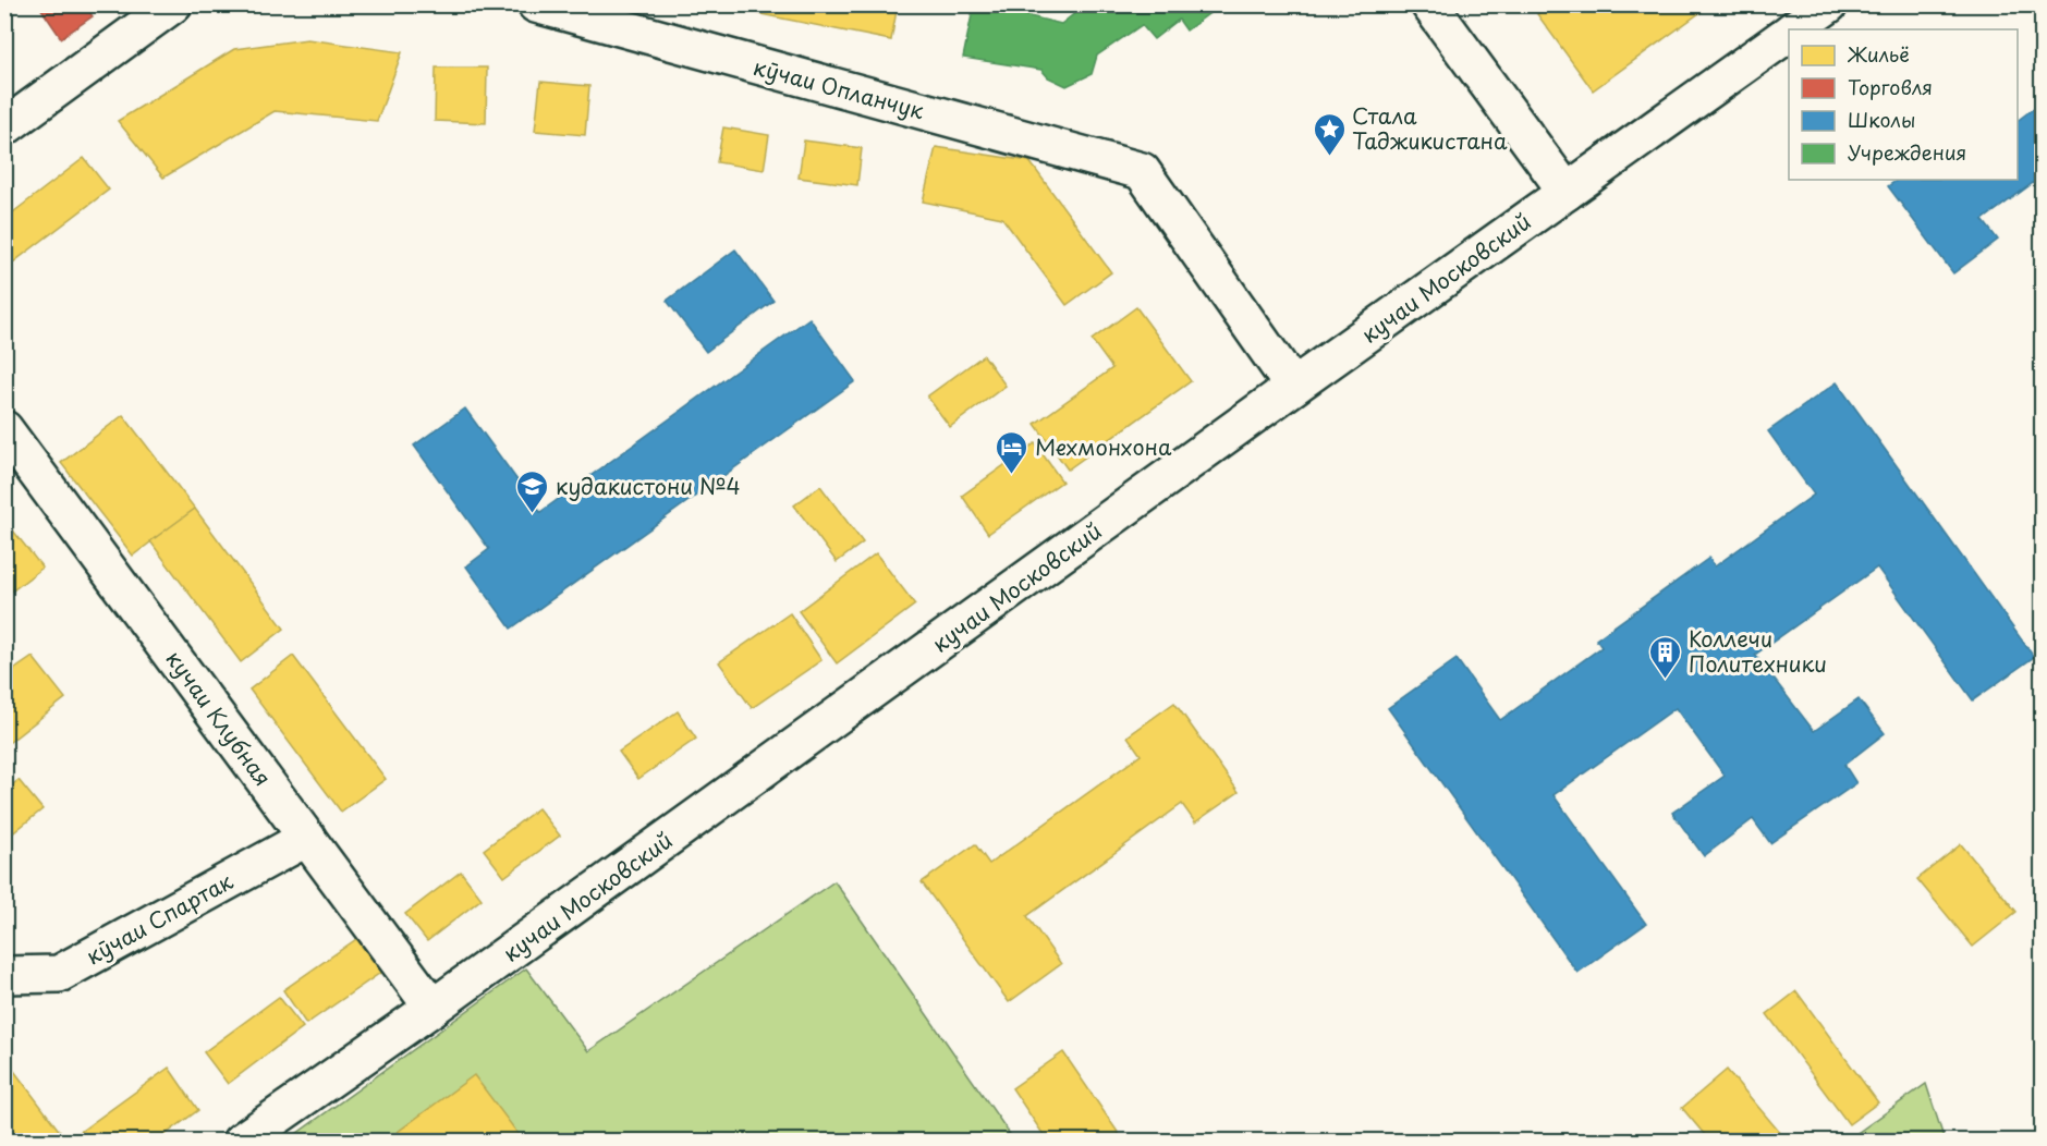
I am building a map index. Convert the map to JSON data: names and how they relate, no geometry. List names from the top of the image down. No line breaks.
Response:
{"streets":{"street":["кӯчаи Опланчук","кучаи Московский","кучаи Клубная","кӯчаи Спартак"]},"crossings":[["кӯчаи Опланчук","кучаи Московский"],["кучаи Московский","кучаи Клубная"],["кучаи Клубная","кӯчаи Спартак"]],"places":{"place":["Стала Таджикистана"],"hotel":["Мехмонхона"],"school or university":["кудакистони №4"],"building":["Коллечи Политехники"]},"legend":["Жильё","Торговля","Школы","Учреждения"]}
